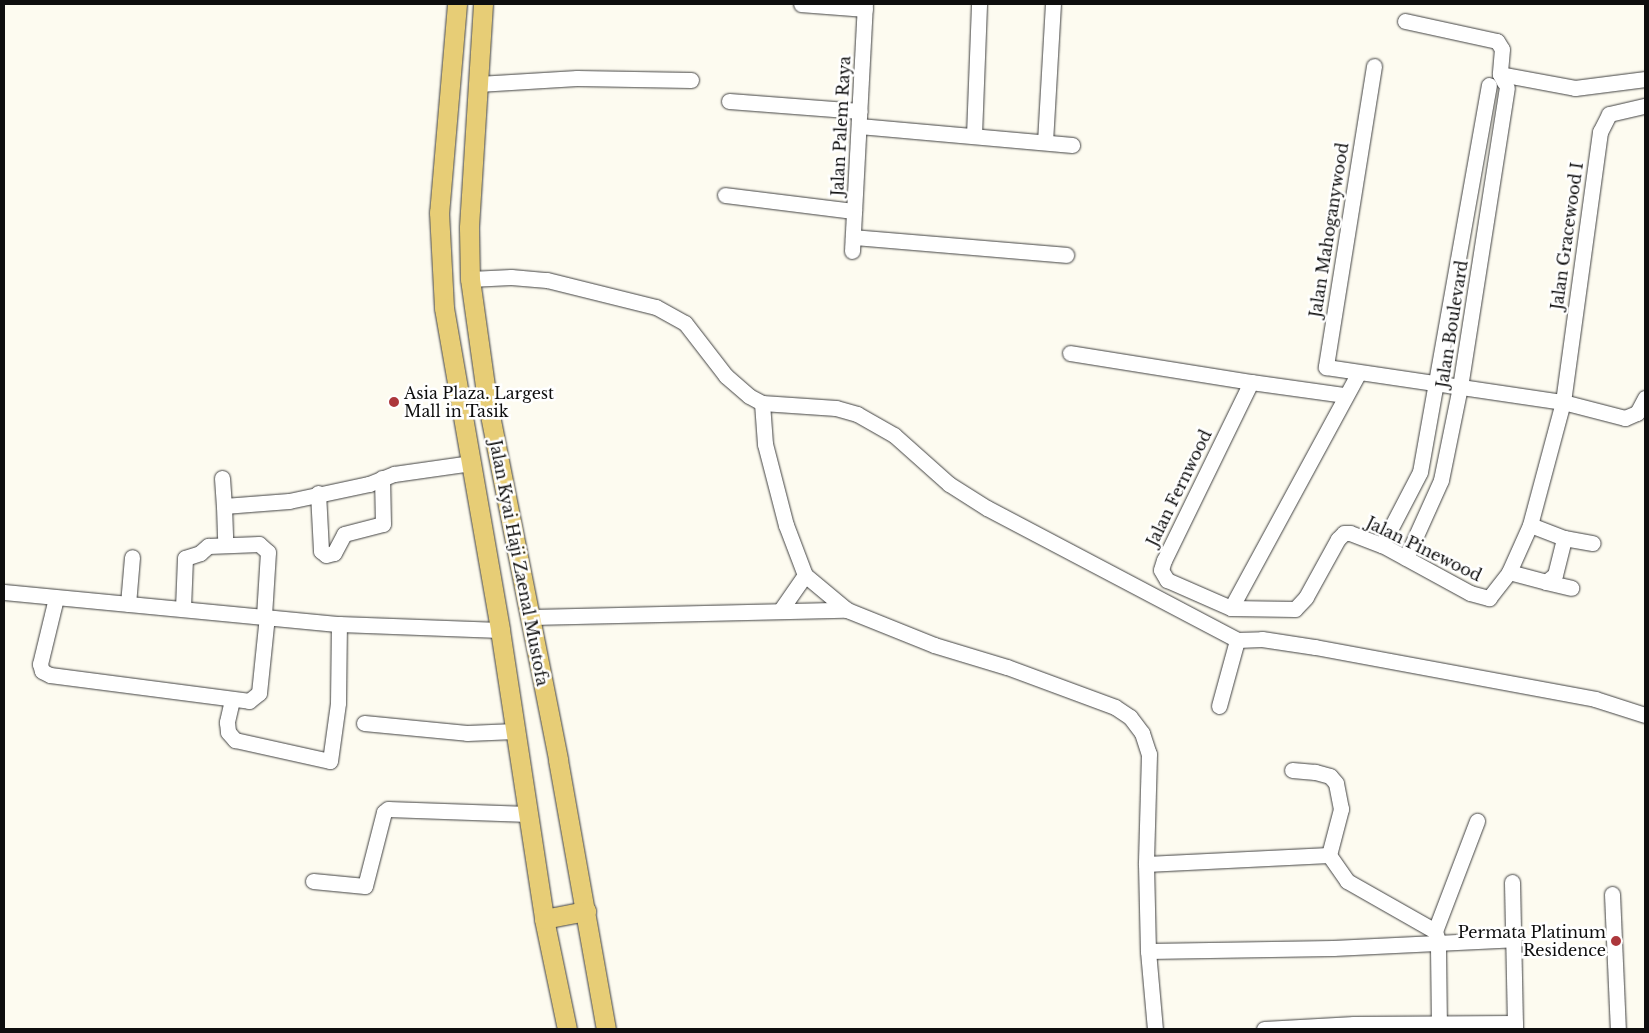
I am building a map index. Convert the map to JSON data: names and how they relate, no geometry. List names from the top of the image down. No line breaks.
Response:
{"streets":{"main road":["Jalan Kyai Haji Zaenal Mustofa"],"street":["Jalan Palem Raya","Jalan Mahoganywood","Jalan Gracewood I","Jalan Boulevard","Jalan Fernwood","Jalan Pinewood"]},"crossings":[["Jalan Gracewood I","Jalan Pinewood"],["Jalan Boulevard","Jalan Pinewood"],["Jalan Fernwood","Jalan Pinewood"]],"places":["Asia Plaza. Largest Mall in Tasik","Permata Platinum Residence"]}
